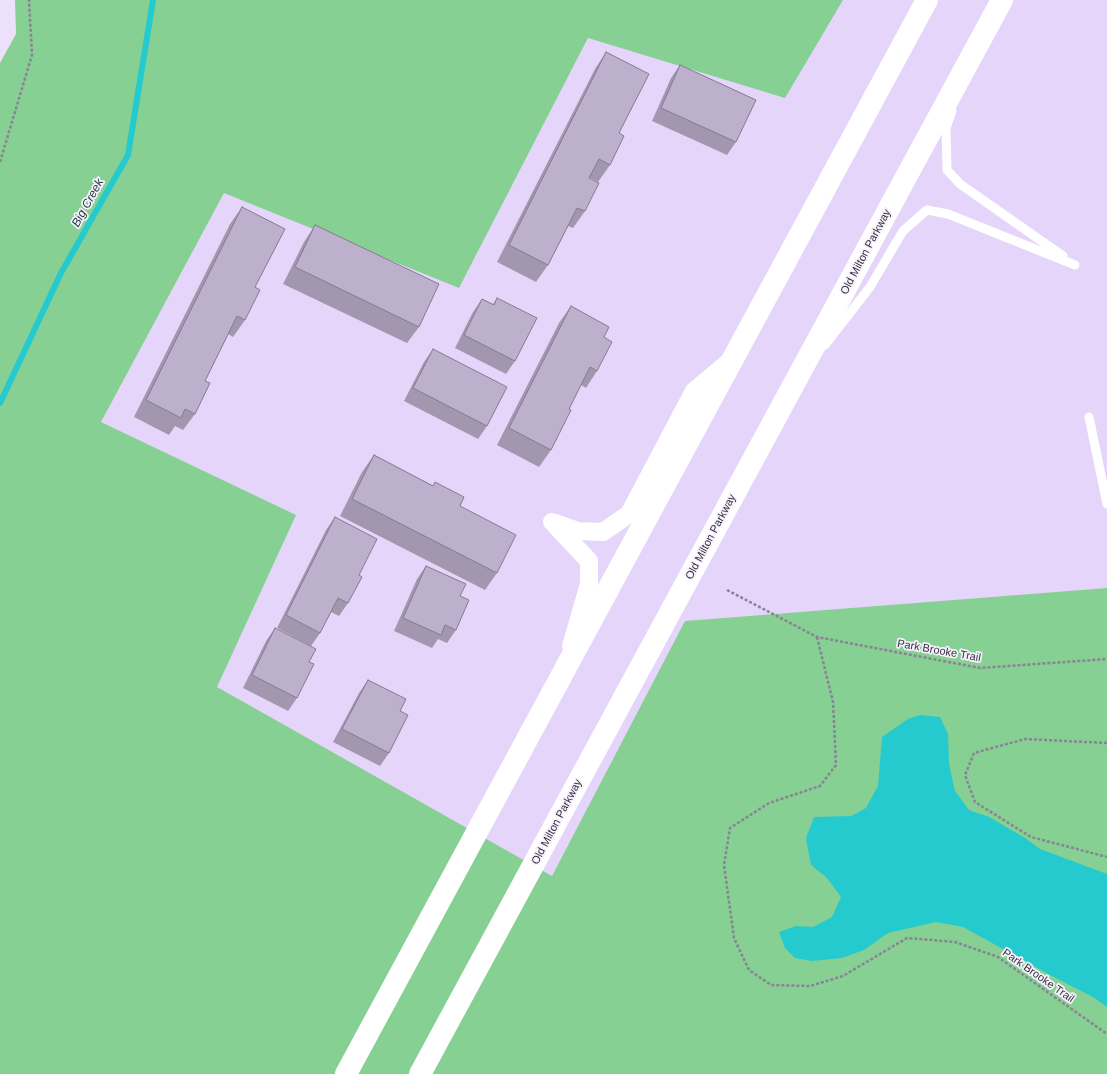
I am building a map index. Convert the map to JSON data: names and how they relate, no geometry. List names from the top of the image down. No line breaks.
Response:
{"streets":{"highway":["Old Milton Parkway"],"path":["Park Brooke Trail"]},"water":["Big Creek"]}
